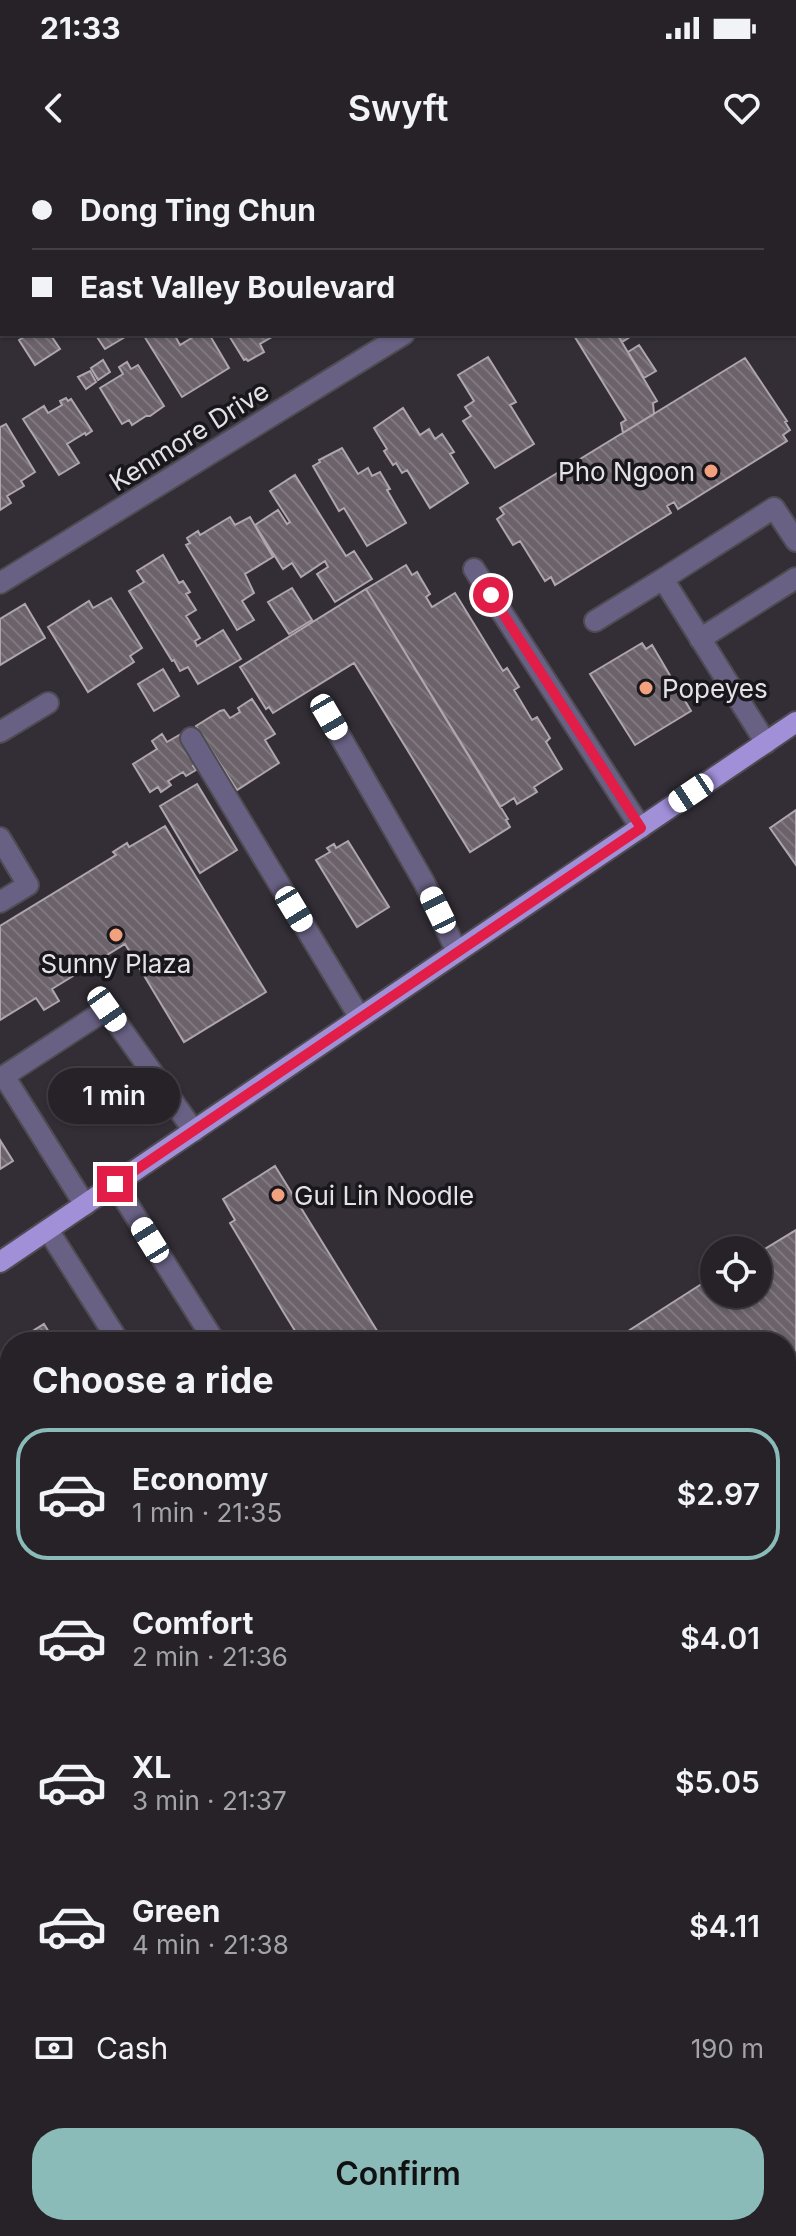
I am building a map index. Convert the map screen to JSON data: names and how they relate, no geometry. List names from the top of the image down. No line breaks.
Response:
{"streets":{"street":["Kenmore Drive"]},"places":["Pho Ngoon","Popeyes","Sunny Plaza","Gui Lin Noodle"],"page":{"status":"21:33","header":"Swyft","banner":["Dong Ting Chun","East Valley Boulevard"],"bubble":"1 min","heading":"Choose a ride","list":[{"name":"Economy","note":"1 min · 21:35","value":"$2.97"},{"name":"Comfort","note":"2 min · 21:36","value":"$4.01"},{"name":"XL","note":"3 min · 21:37","value":"$5.05"},{"name":"Green","note":"4 min · 21:38","value":"$4.11"}],"pay":["Cash","190 m"],"buttons":"Confirm"}}
